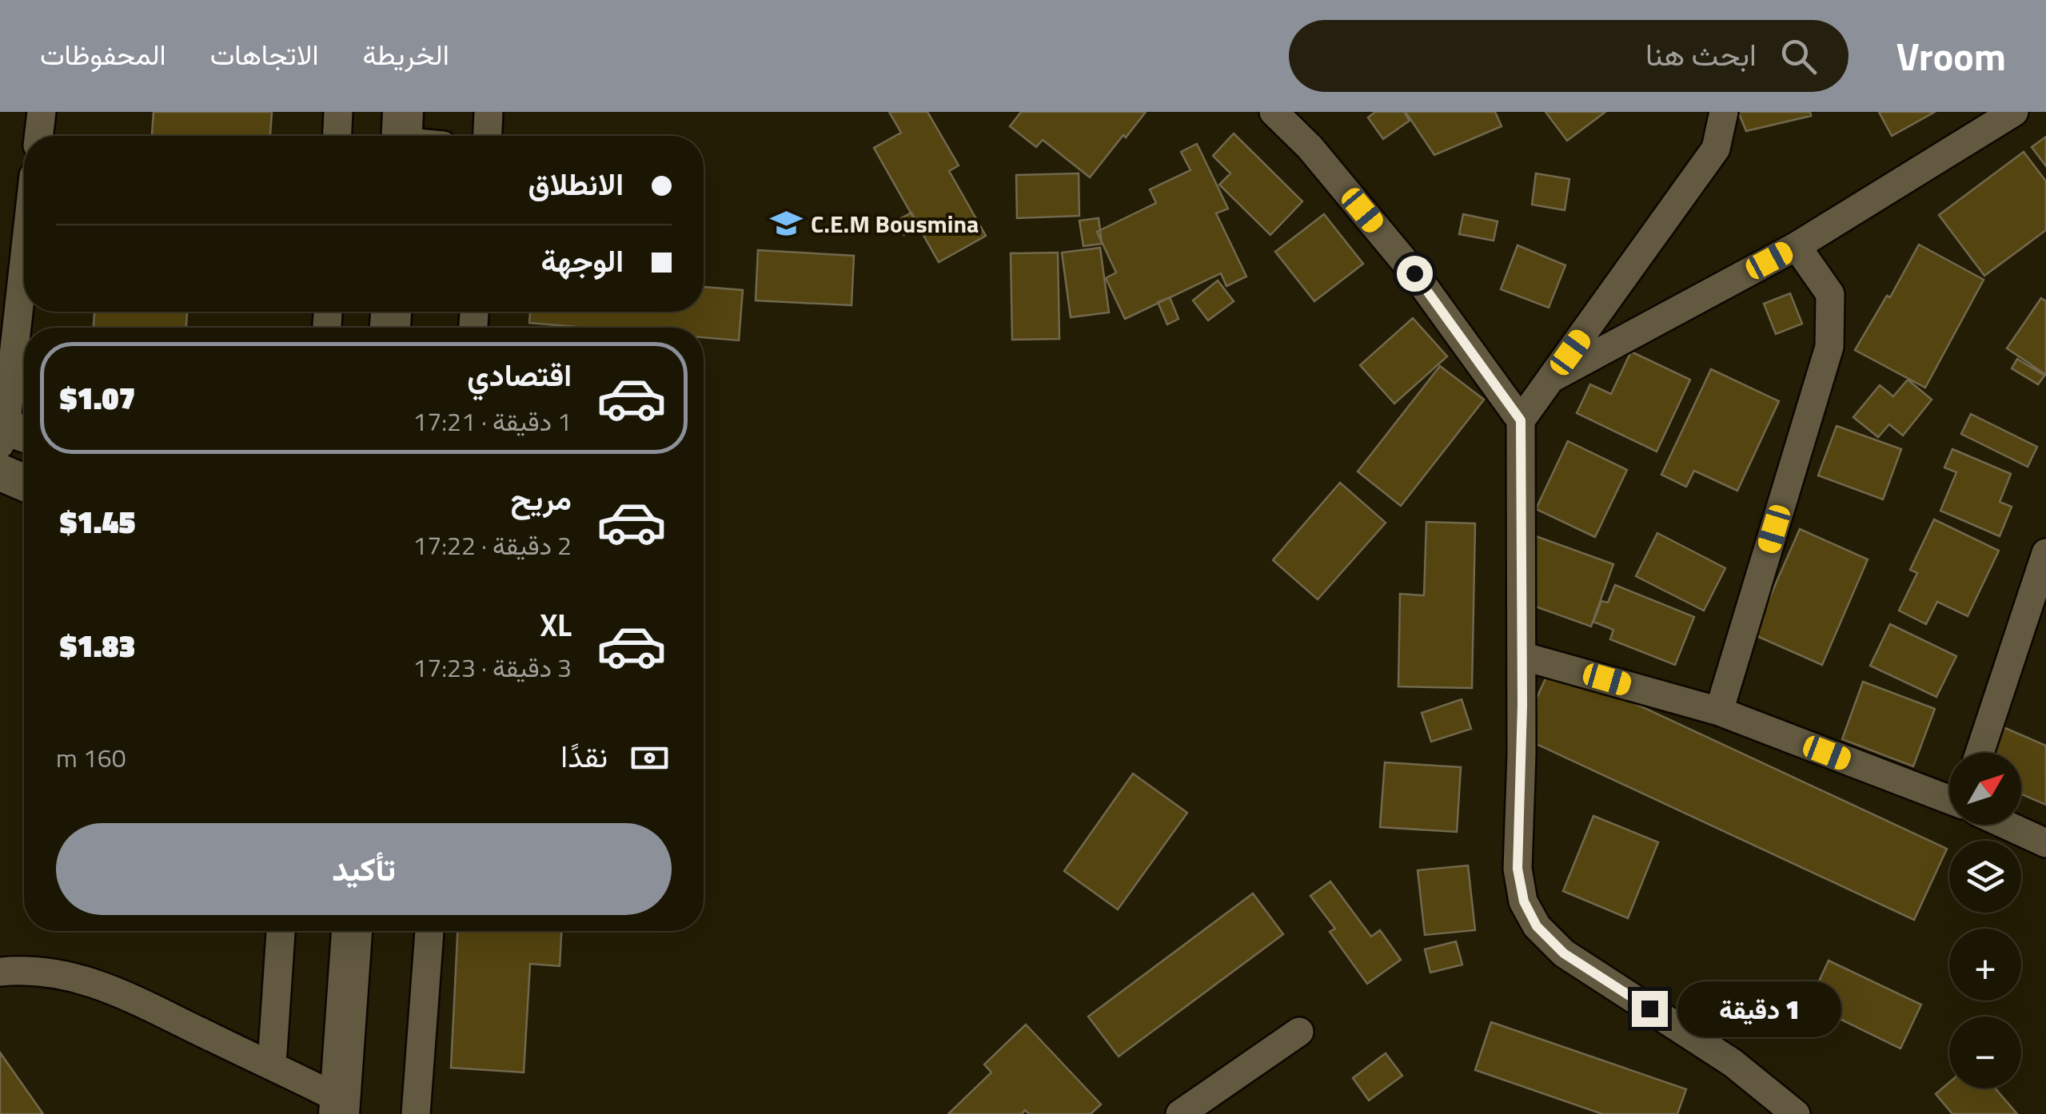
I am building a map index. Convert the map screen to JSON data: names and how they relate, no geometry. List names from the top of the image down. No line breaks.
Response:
{"places":{"school or university":["C.E.M Bousmina"]},"north":"top right","page":{"header":"Vroom","search":"ابحث هنا","nav":["الخريطة","الاتجاهات","المحفوظات"],"banner":["الانطلاق","الوجهة"],"list":[{"name":"اقتصادي","note":"1 دقيقة · 17:21","value":"$1.07"},{"name":"مريح","note":"2 دقيقة · 17:22","value":"$1.45"},{"name":"XL","note":"3 دقيقة · 17:23","value":"$1.83"}],"pay":["نقدًا","160 m"],"map_buttons":["+","−"],"buttons":"تأكيد","bubble":"1 دقيقة"}}
